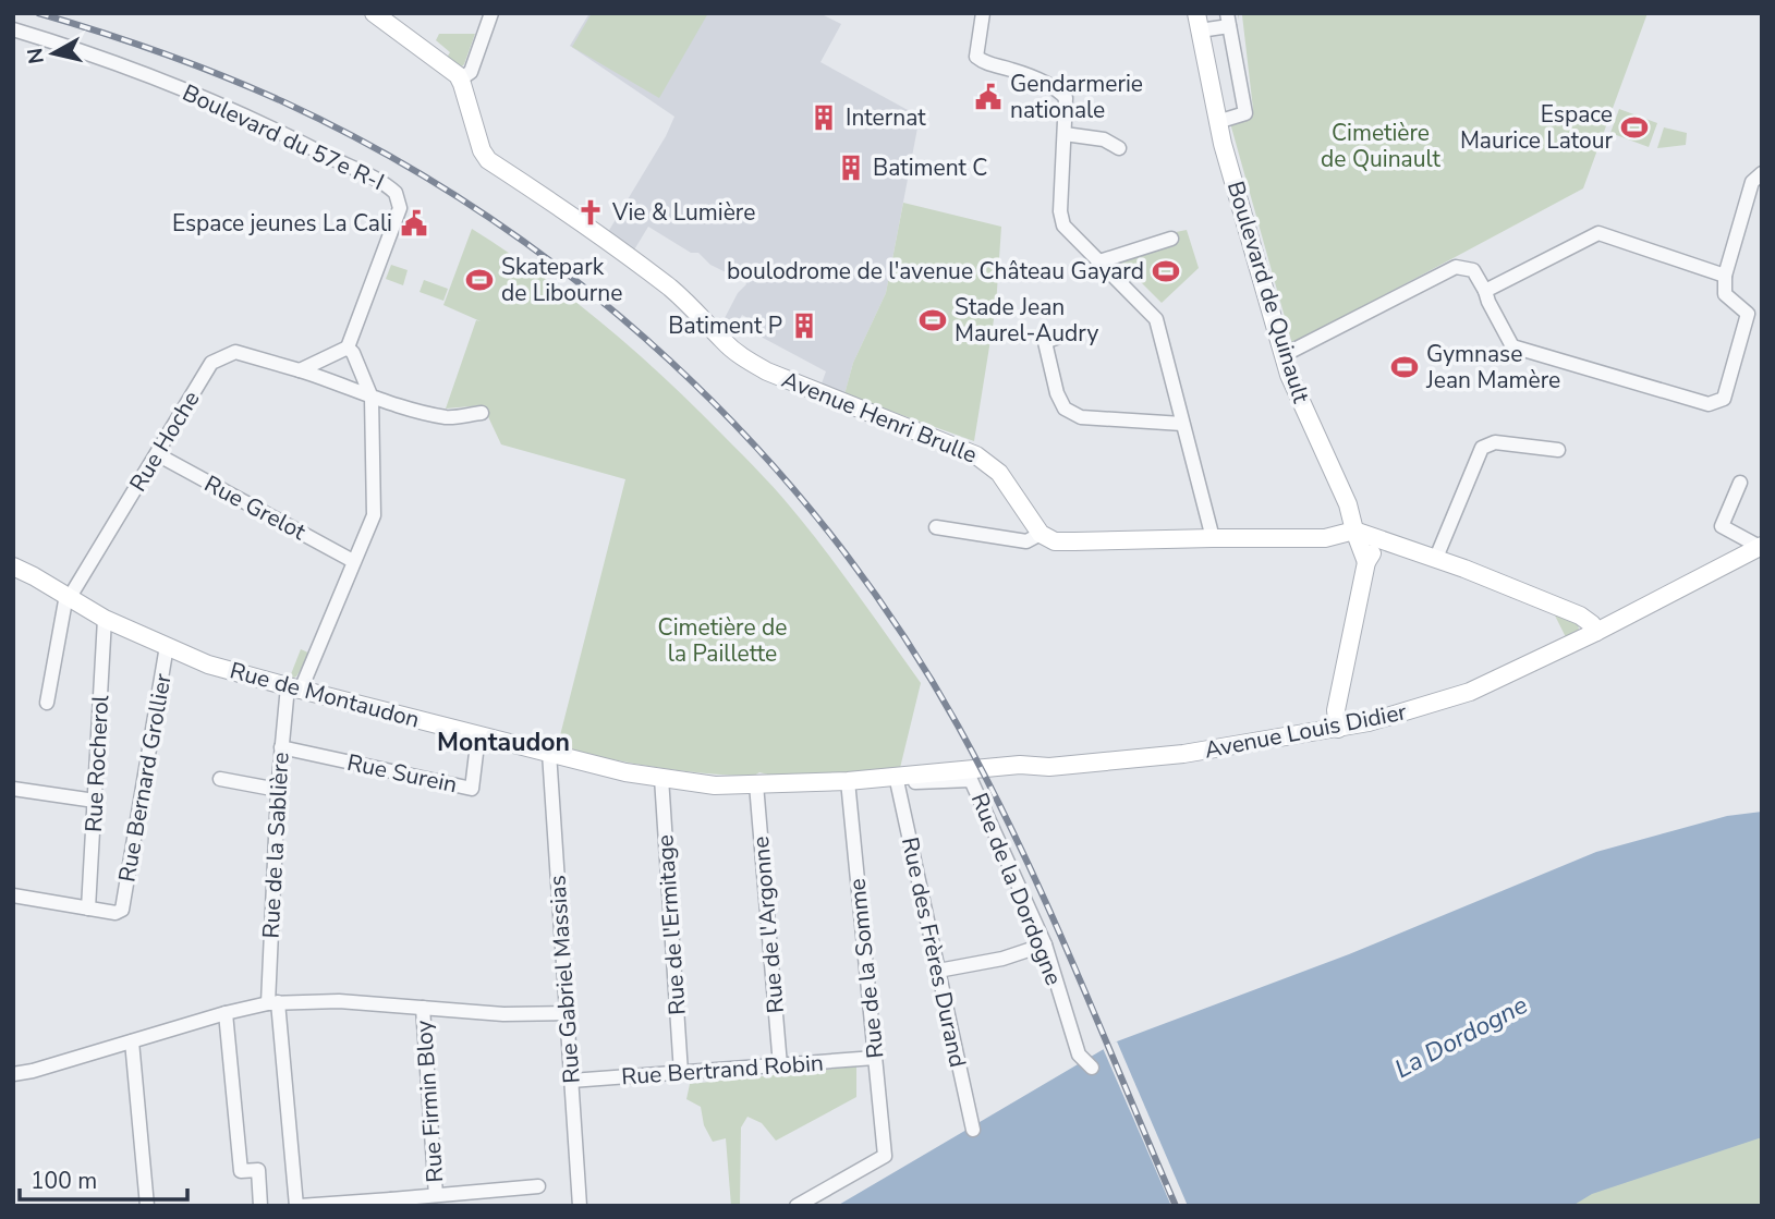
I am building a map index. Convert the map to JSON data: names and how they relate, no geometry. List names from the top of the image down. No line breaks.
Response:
{"streets":{"street":["Boulevard du 57e R-I","Boulevard de Quinault","Avenue Henri Brulle","Rue Hoche","Rue Grelot","Rue de Montaudon","Avenue Louis Didier","Rue Rocherol","Rue Surein","Rue Bernard Grollier","Rue de la Sablière","Rue de la Dordogne","Rue de l'Ermitage","Rue de l'Argonne","Rue des Frères Durand","Rue de la Somme","Rue Gabriel Massias","Rue Bertrand Robin","Rue Firmin Bloy"]},"crossings":[["Rue Hoche","Rue Grelot"],["Rue Hoche","Rue de Montaudon"],["Rue Hoche","Rue de la Sablière"],["Rue Grelot","Rue de la Sablière"],["Rue de Montaudon","Avenue Louis Didier"],["Rue de Montaudon","Rue Rocherol"],["Rue de Montaudon","Rue Surein"],["Rue de Montaudon","Rue Bernard Grollier"],["Rue de Montaudon","Rue de la Sablière"],["Rue de Montaudon","Rue de la Dordogne"],["Rue de Montaudon","Rue de l'Ermitage"],["Rue de Montaudon","Rue de l'Argonne"],["Rue de Montaudon","Rue des Frères Durand"],["Rue de Montaudon","Rue de la Somme"],["Rue de Montaudon","Rue Gabriel Massias"],["Avenue Louis Didier","Rue de la Dordogne"],["Rue Rocherol","Rue Bernard Grollier"],["Rue Surein","Rue de la Sablière"],["Rue de la Sablière","Rue Firmin Bloy"],["Rue de l'Ermitage","Rue Bertrand Robin"],["Rue de l'Argonne","Rue Bertrand Robin"],["Rue de la Somme","Rue Bertrand Robin"],["Rue Gabriel Massias","Rue Bertrand Robin"]],"districts":["Montaudon"],"water":["La Dordogne"],"parks":["Cimetière de Quinault","Cimetière de la Paillette"],"places":{"public building":["Gendarmerie nationale","Espace jeunes La Cali"],"building":["Internat","Batiment C","Batiment P"],"sports":["Espace Maurice Latour","boulodrome de l'avenue Château Gayard","Skatepark de Libourne","Stade Jean Maurel-Audry","Gymnase Jean Mamère"],"church":["Vie & Lumière"]},"scale_bar":"100 m","north":"left"}
